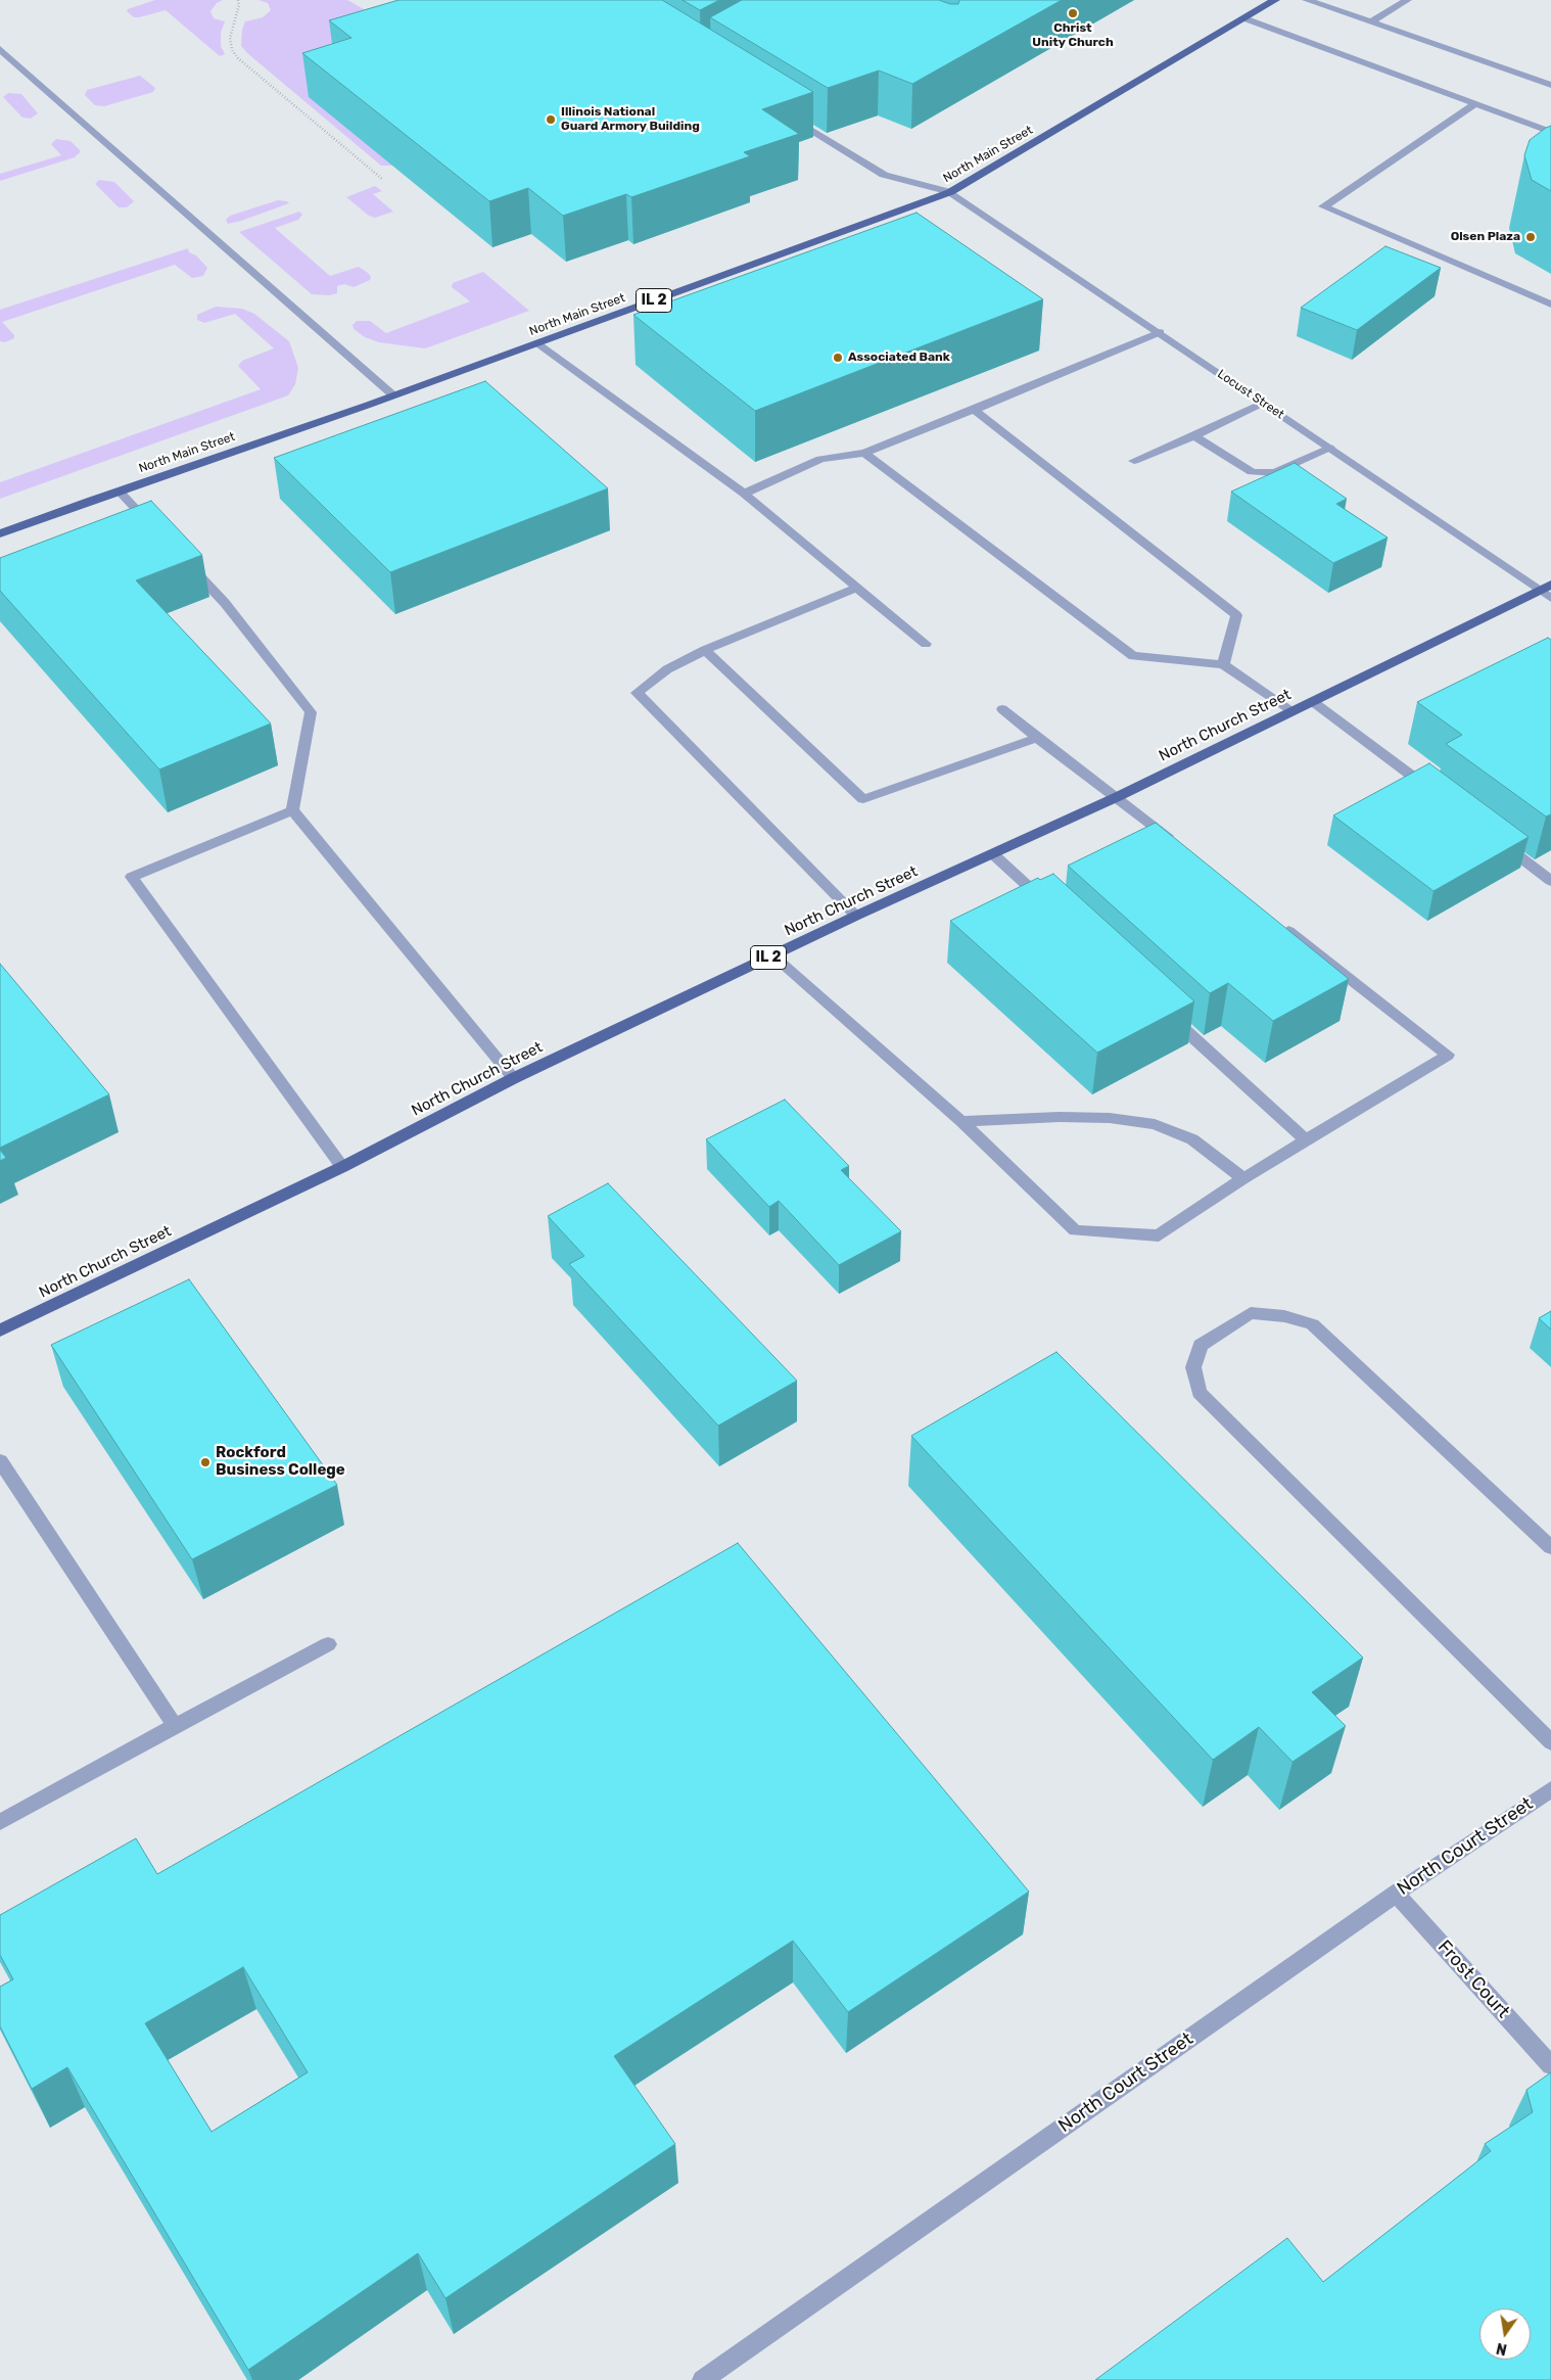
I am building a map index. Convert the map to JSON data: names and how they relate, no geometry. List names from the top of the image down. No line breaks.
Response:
{"streets":{"main road":["North Main Street","IL 2","North Church Street"],"street":["Locust Street","North Court Street","Frost Court"]},"crossings":[["North Main Street","Locust Street"],["Locust Street","North Church Street"],["North Court Street","Frost Court"]],"places":["Christ Unity Church","Illinois National Guard Armory Building","Olsen Plaza","Associated Bank","Rockford Business College"],"north":"bottom"}
